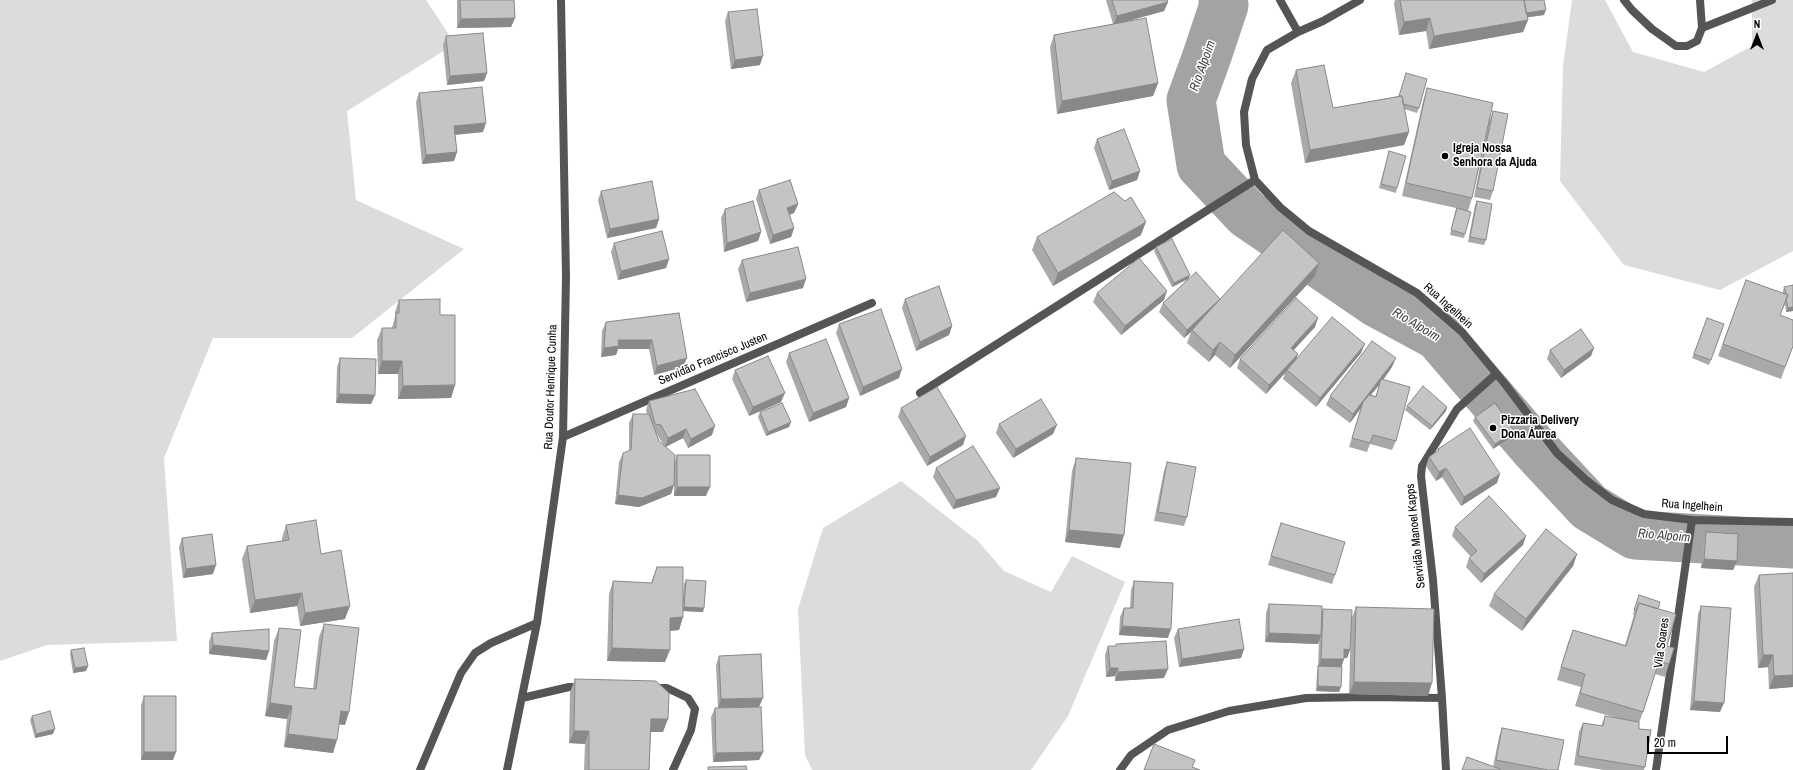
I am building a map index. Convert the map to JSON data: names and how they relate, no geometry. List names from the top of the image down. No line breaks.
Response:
{"streets":{"street":["Rua Ingelhein","Servidão Francisco Justen","Rua Doutor Henrique Cunha","Servidão Manoel Kapps","Vila Soares"]},"crossings":[["Rua Ingelhein","Servidão Manoel Kapps"],["Rua Ingelhein","Vila Soares"],["Servidão Francisco Justen","Rua Doutor Henrique Cunha"]],"water":["Rio Alpoim"],"places":["Igreja Nossa Senhora da Ajuda","Pizzaria Delivery Dona Áurea"],"scale_bar":"20 m","north":"top"}
